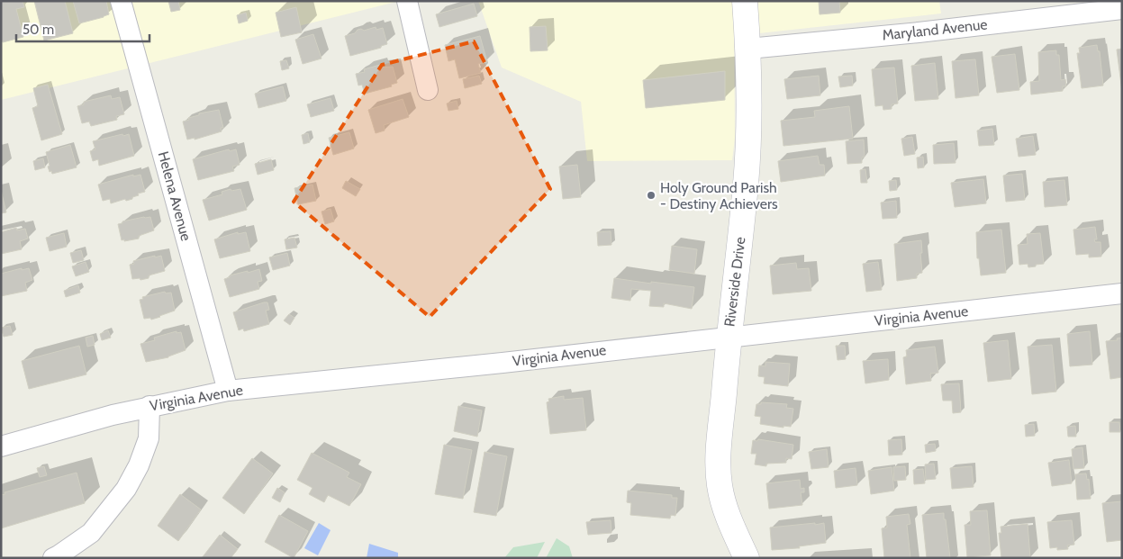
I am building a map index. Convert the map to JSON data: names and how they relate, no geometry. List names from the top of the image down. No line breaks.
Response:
{"streets":{"street":["Maryland Avenue","Helena Avenue","Riverside Drive","Virginia Avenue"]},"crossings":[["Maryland Avenue","Riverside Drive"],["Helena Avenue","Virginia Avenue"],["Riverside Drive","Virginia Avenue"]],"places":["Holy Ground Parish - Destiny Achievers"],"scale_bar":"50 m"}
